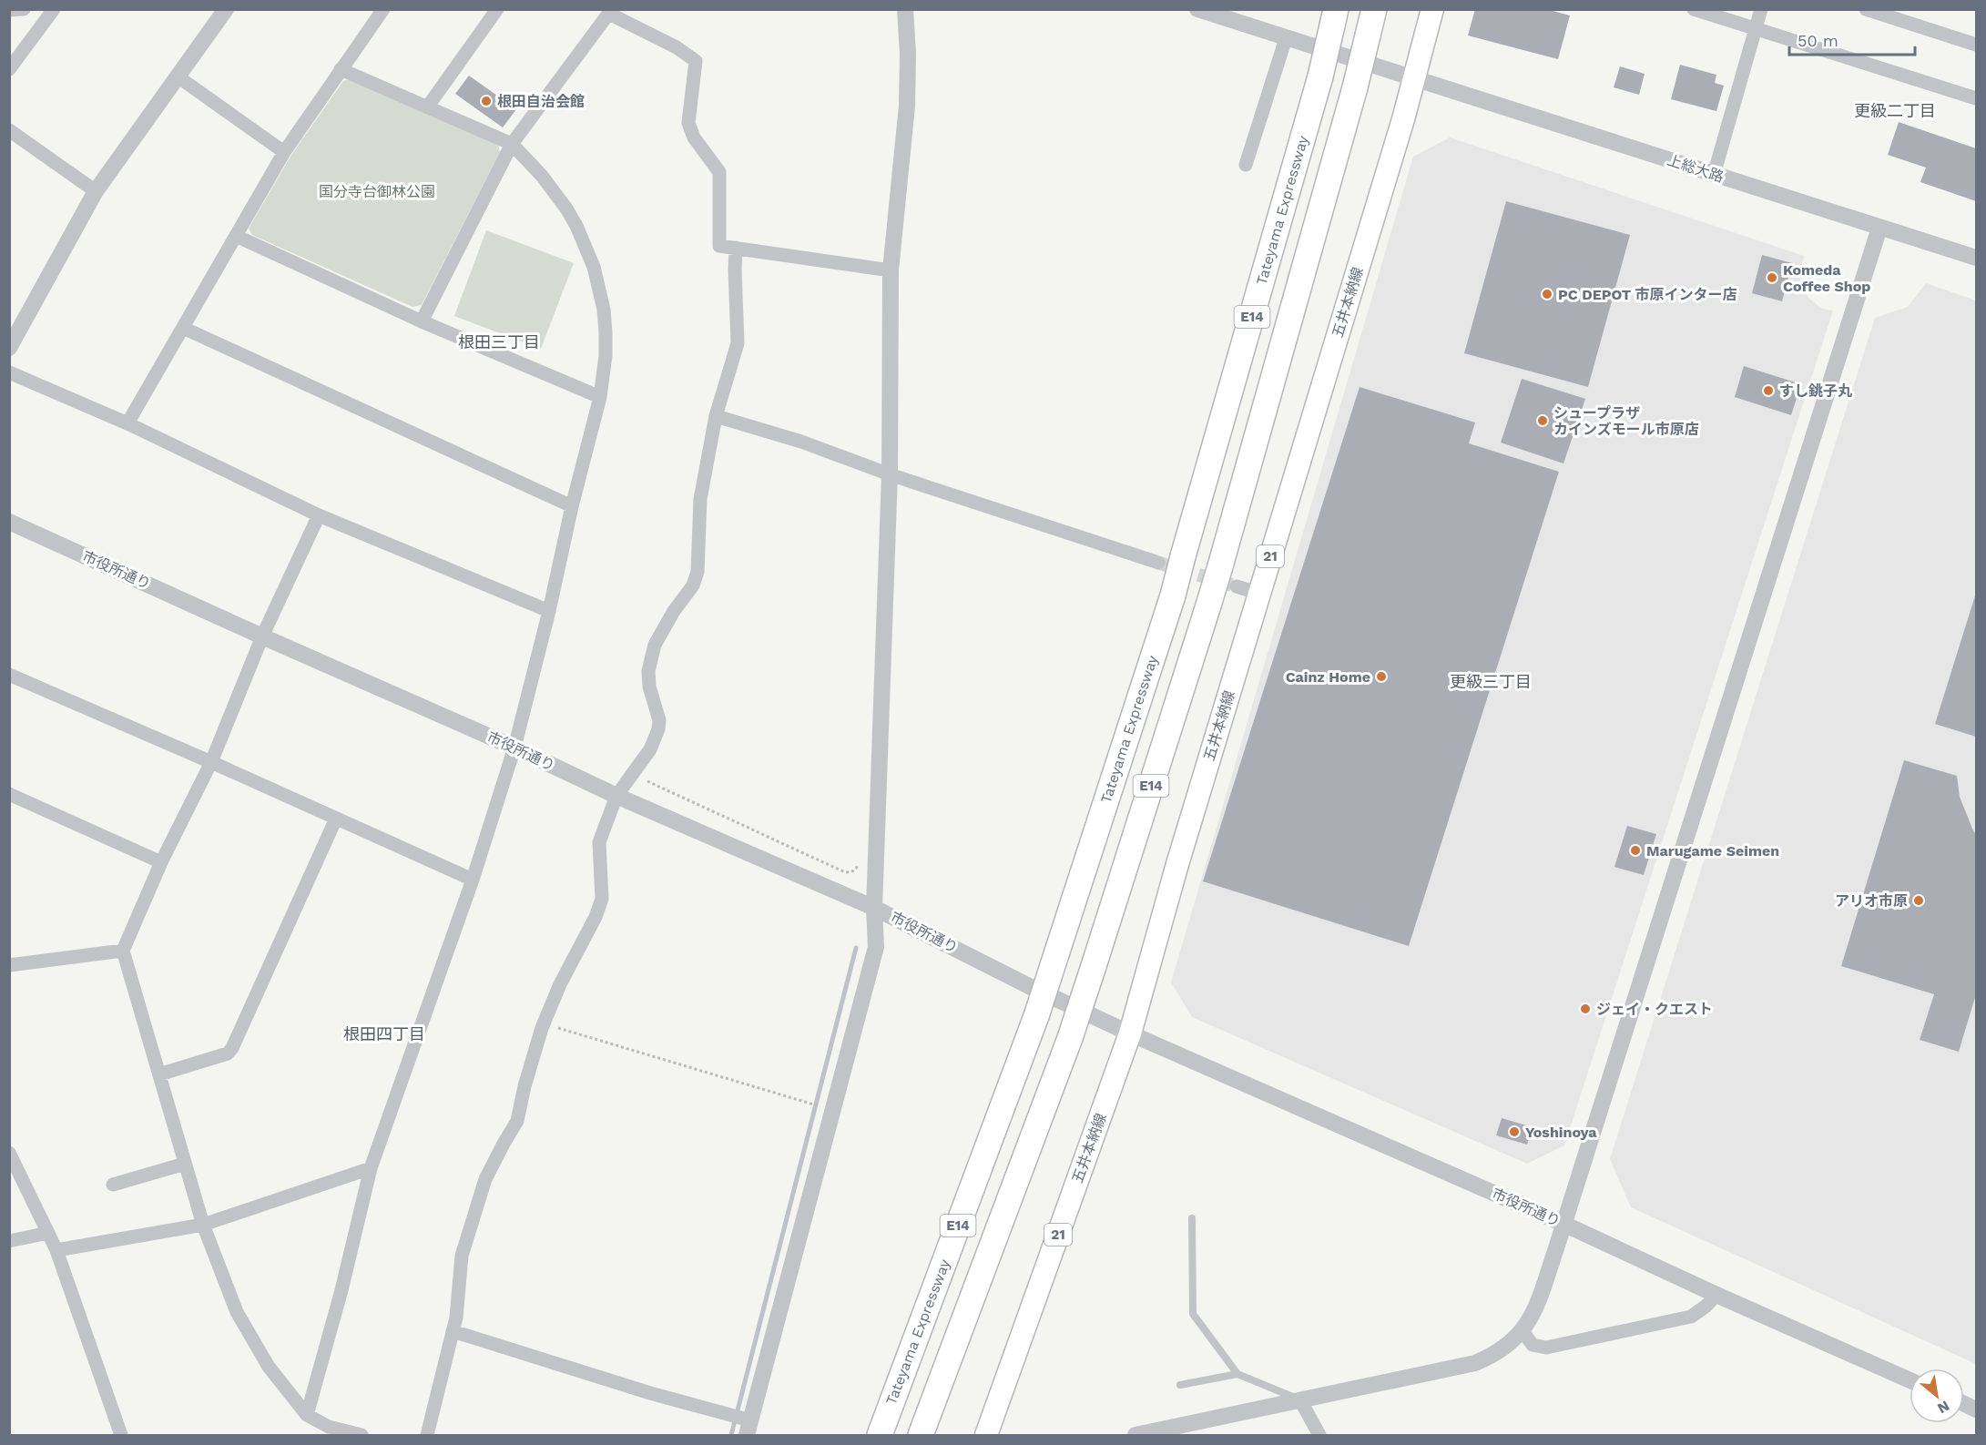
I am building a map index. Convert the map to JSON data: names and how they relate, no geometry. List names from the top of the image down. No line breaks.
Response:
{"streets":{"highway":["Tateyama Expressway","E14"],"main road":["五井本納線","21"],"street":["上総大路","市役所通り"]},"crossings":[["上総大路","五井本納線"],["五井本納線","市役所通り"]],"districts":["更級二丁目","根田三丁目","更級三丁目","根田四丁目"],"parks":["国分寺台御林公園"],"places":["根田自治会館","Komeda Coffee Shop","PC DEPOT 市原インター店","すし銚子丸","シュープラザ カインズモール市原店","Cainz Home","Marugame Seimen","アリオ市原","ジェイ・クエスト","Yoshinoya"],"scale_bar":"50 m","north":"bottom right"}
